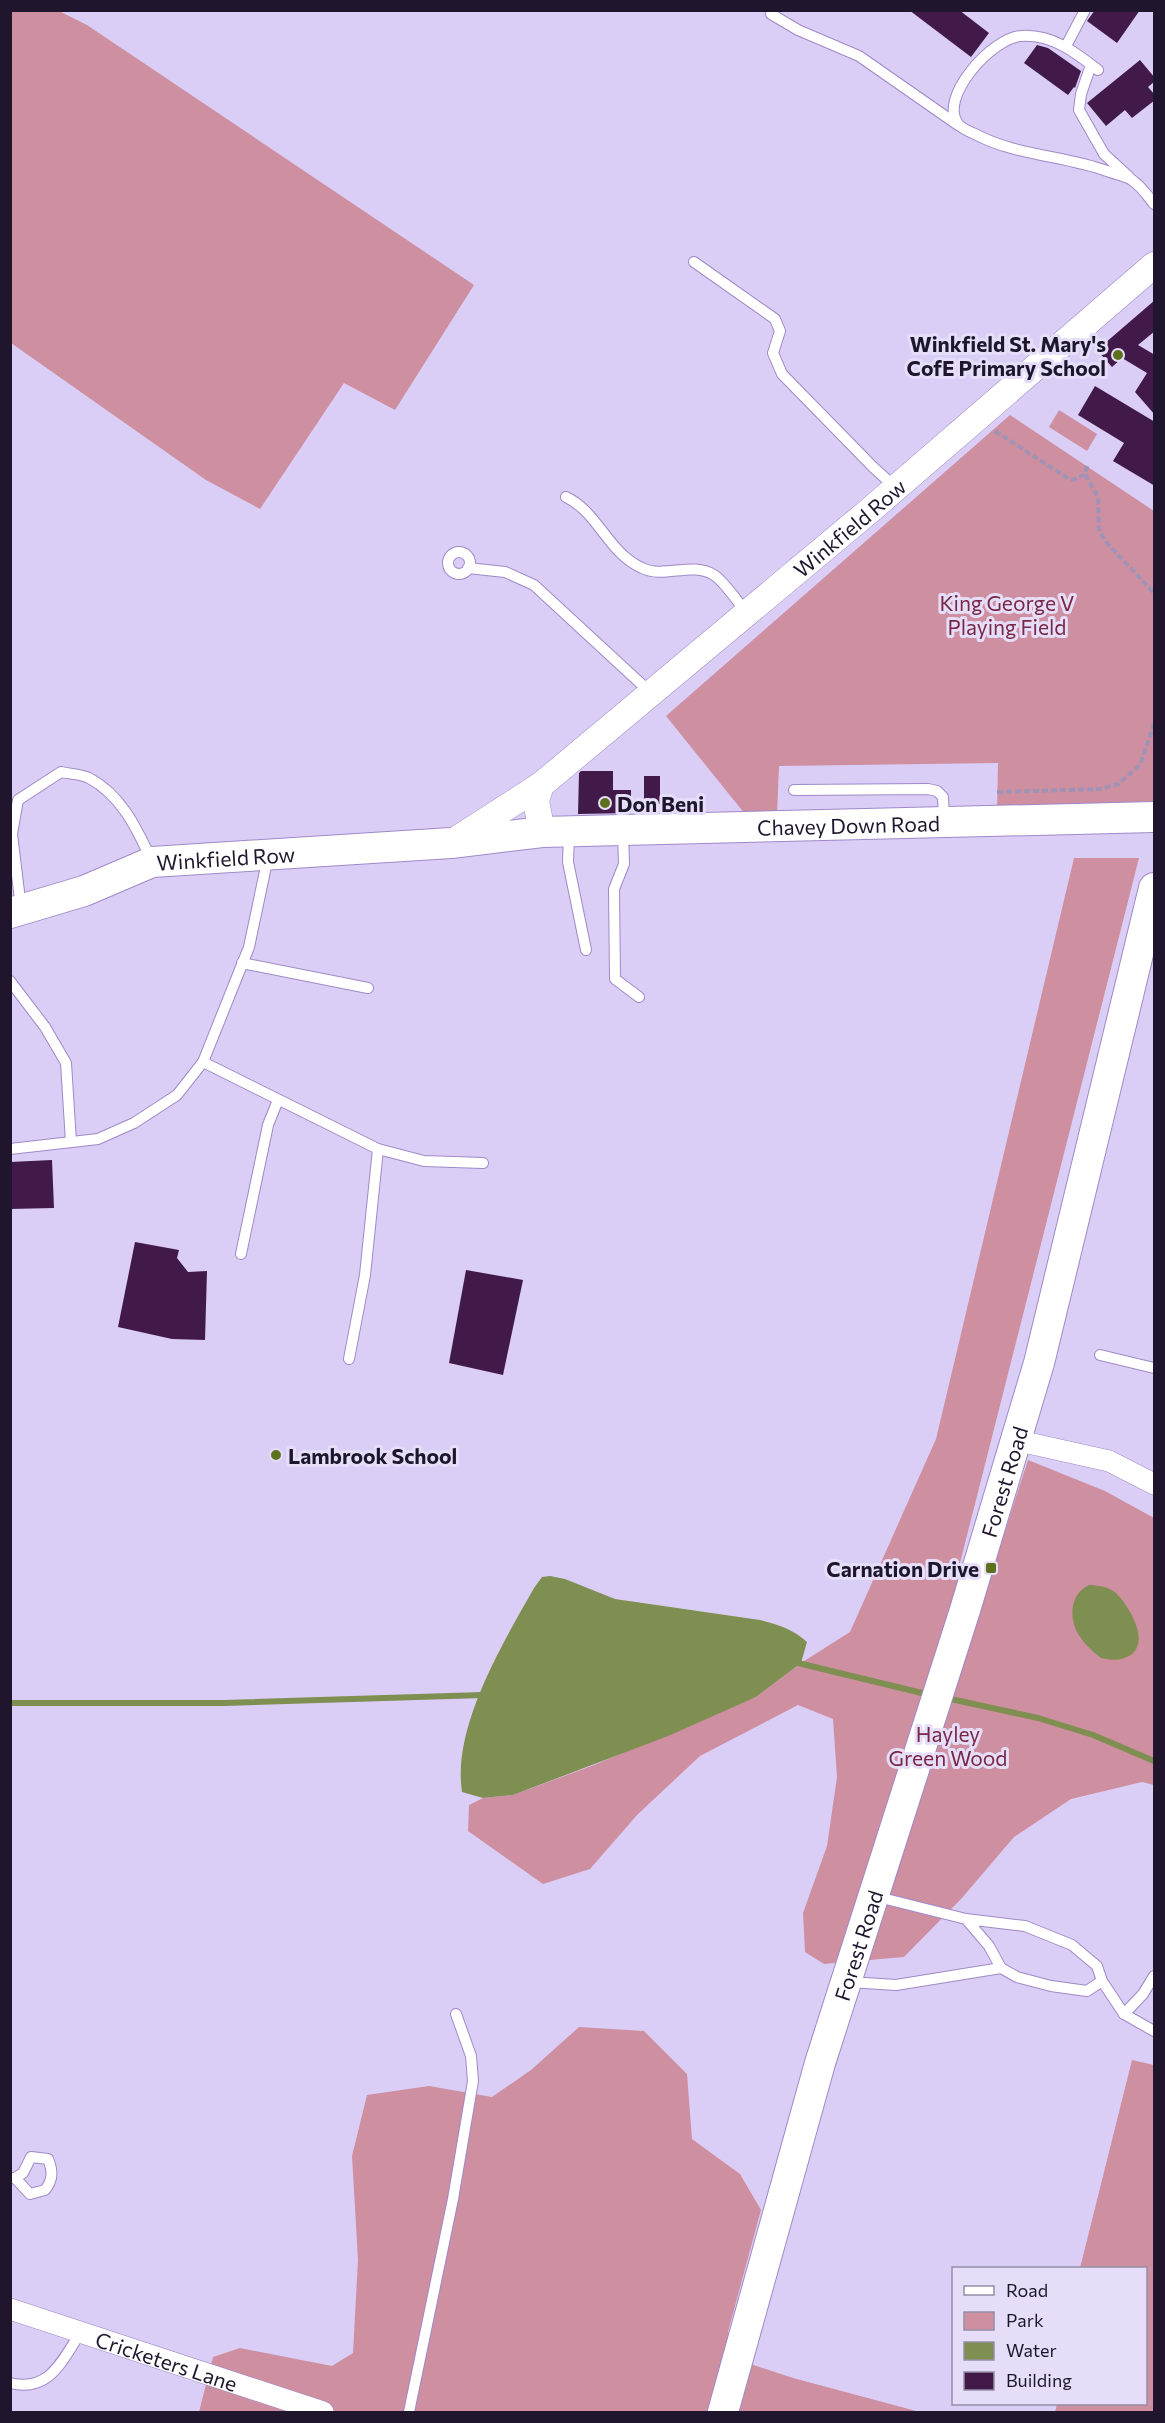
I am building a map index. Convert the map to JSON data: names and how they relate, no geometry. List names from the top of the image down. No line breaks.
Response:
{"streets":{"main road":["Winkfield Row","Chavey Down Road","Forest Road"],"street":["Cricketers Lane"]},"crossings":[["Winkfield Row","Chavey Down Road"]],"parks":["King George V Playing Field","Hayley Green Wood"],"places":{"other":["Winkfield St. Mary's CofE Primary School","Don Beni","Lambrook School"],"transit":["Carnation Drive"]},"legend":["Road","Park","Water","Building"]}
